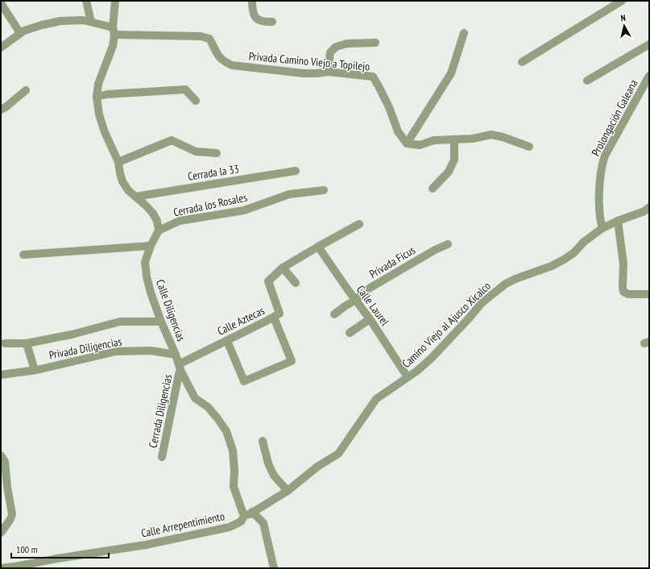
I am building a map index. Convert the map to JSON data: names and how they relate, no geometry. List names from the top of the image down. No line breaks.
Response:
{"streets":{"street":["Privada Camino Viejo a Topilejo","Prolongación Galeana","Cerrada la 33","Cerrada los Rosales","Privada Ficus","Calle Laurel","Calle Diligencias","Calle Aztecas","Camino Viejo al Ajusco Xicalco","Privada Diligencias","Cerrada Diligencias","Calle Arrepentimiento"]},"crossings":[["Prolongación Galeana","Camino Viejo al Ajusco Xicalco"],["Cerrada los Rosales","Calle Diligencias"],["Privada Ficus","Calle Laurel"],["Calle Laurel","Calle Aztecas"],["Calle Laurel","Camino Viejo al Ajusco Xicalco"],["Calle Diligencias","Calle Aztecas"],["Calle Diligencias","Privada Diligencias"],["Calle Diligencias","Cerrada Diligencias"],["Calle Diligencias","Calle Arrepentimiento"],["Calle Aztecas","Cerrada Diligencias"],["Camino Viejo al Ajusco Xicalco","Calle Arrepentimiento"]],"scale_bar":"100 m","north":"top"}
